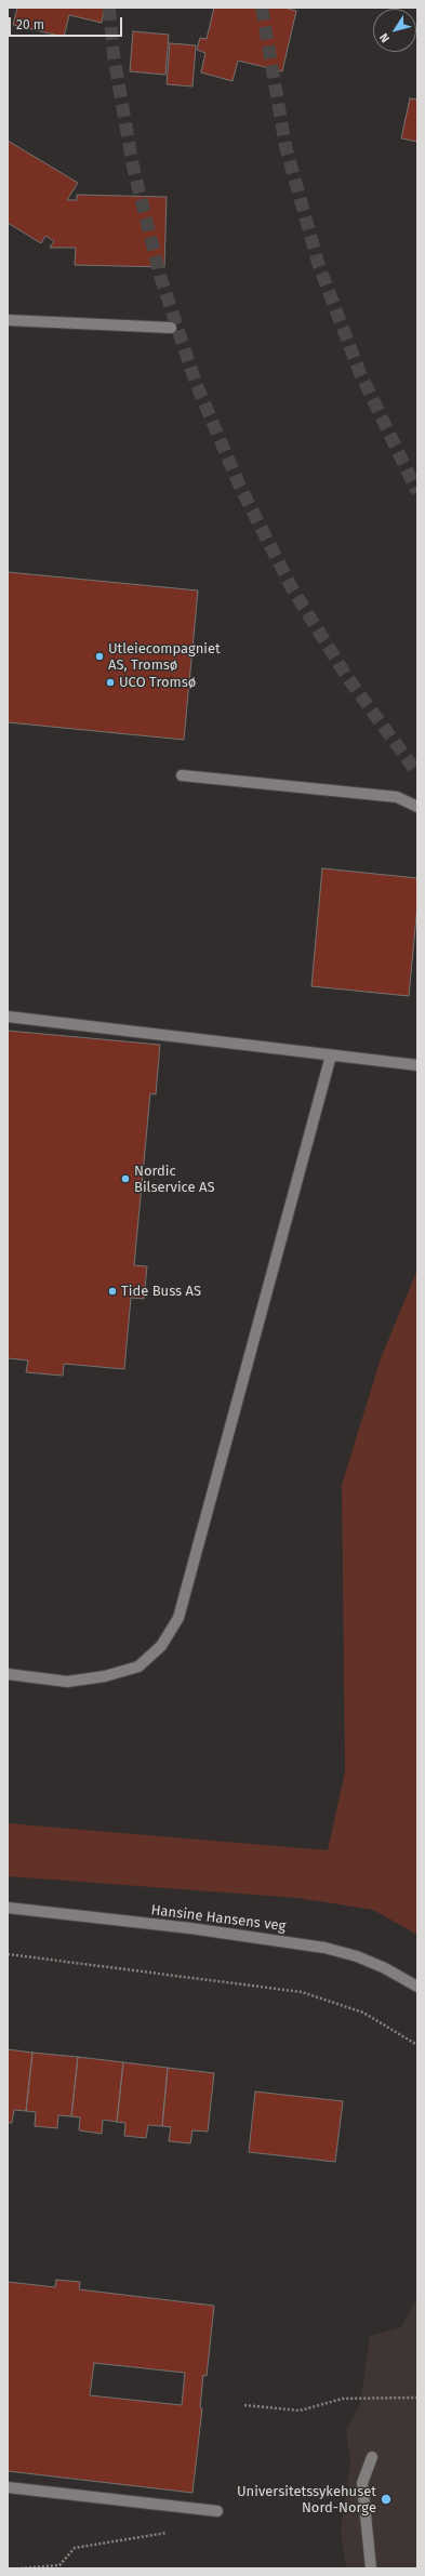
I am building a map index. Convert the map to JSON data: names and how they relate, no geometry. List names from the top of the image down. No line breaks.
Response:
{"streets":{"street":["Hansine Hansens veg"]},"places":["Utleiecompagniet AS, Tromsø","UCO Tromsø","Nordic Bilservice AS","Tide Buss AS","Universitetssykehuset Nord-Norge"],"scale_bar":"20 m","north":"bottom left"}
